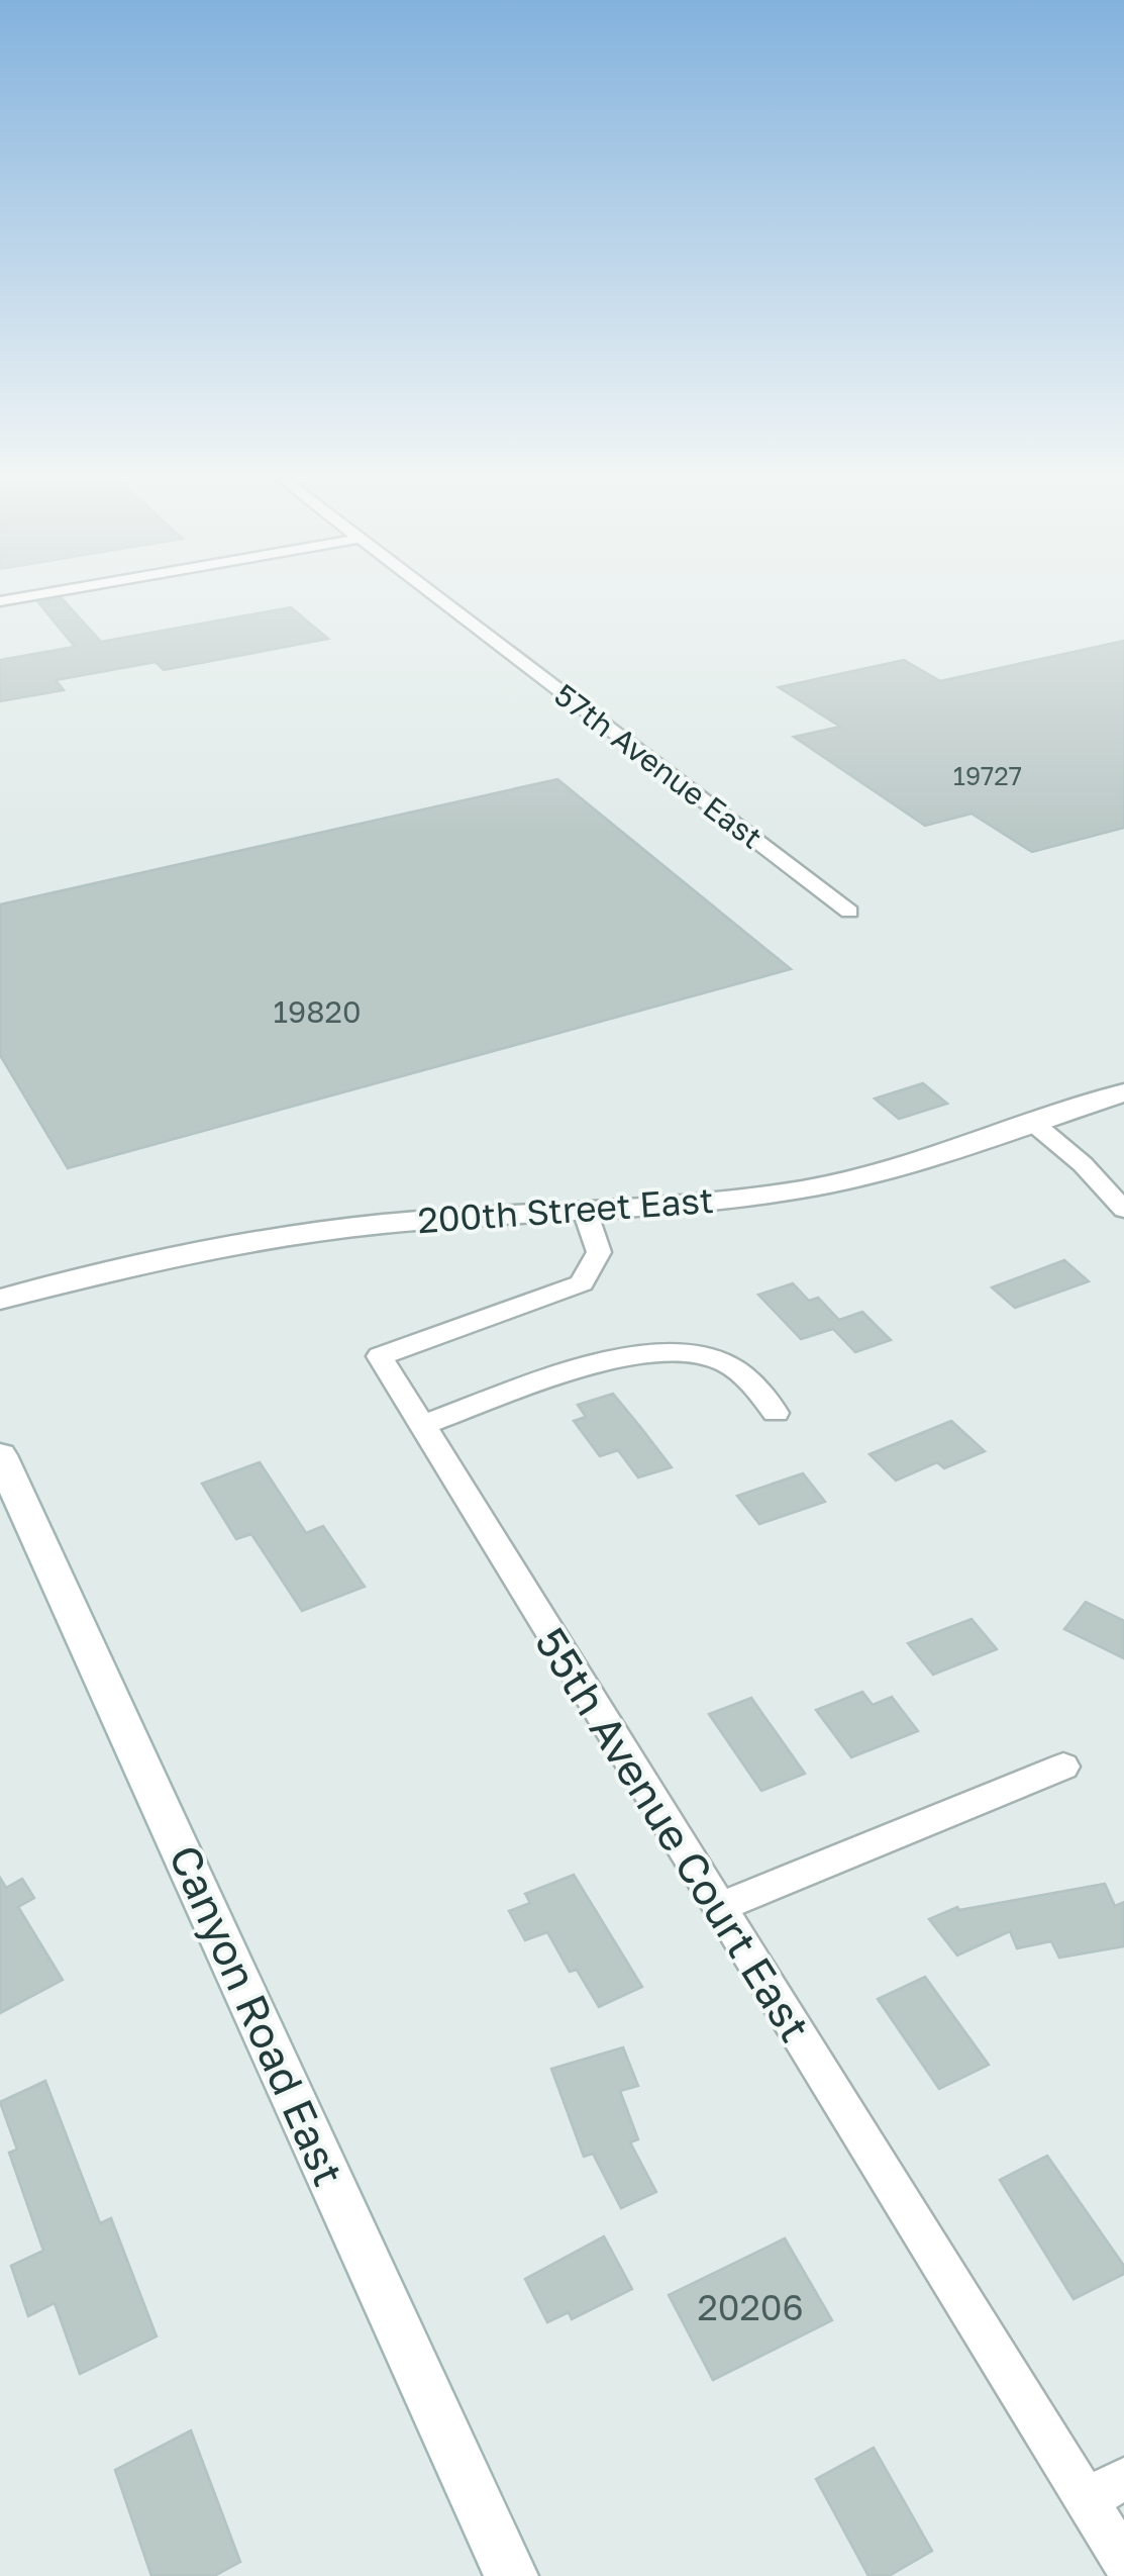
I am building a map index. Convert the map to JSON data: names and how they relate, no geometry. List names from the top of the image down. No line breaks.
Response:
{"streets":{"street":["57th Avenue East","200th Street East","55th Avenue Court East","Canyon Road East"]},"crossings":[["200th Street East","55th Avenue Court East"]],"house_numbers":["19727","19820","20206"]}
